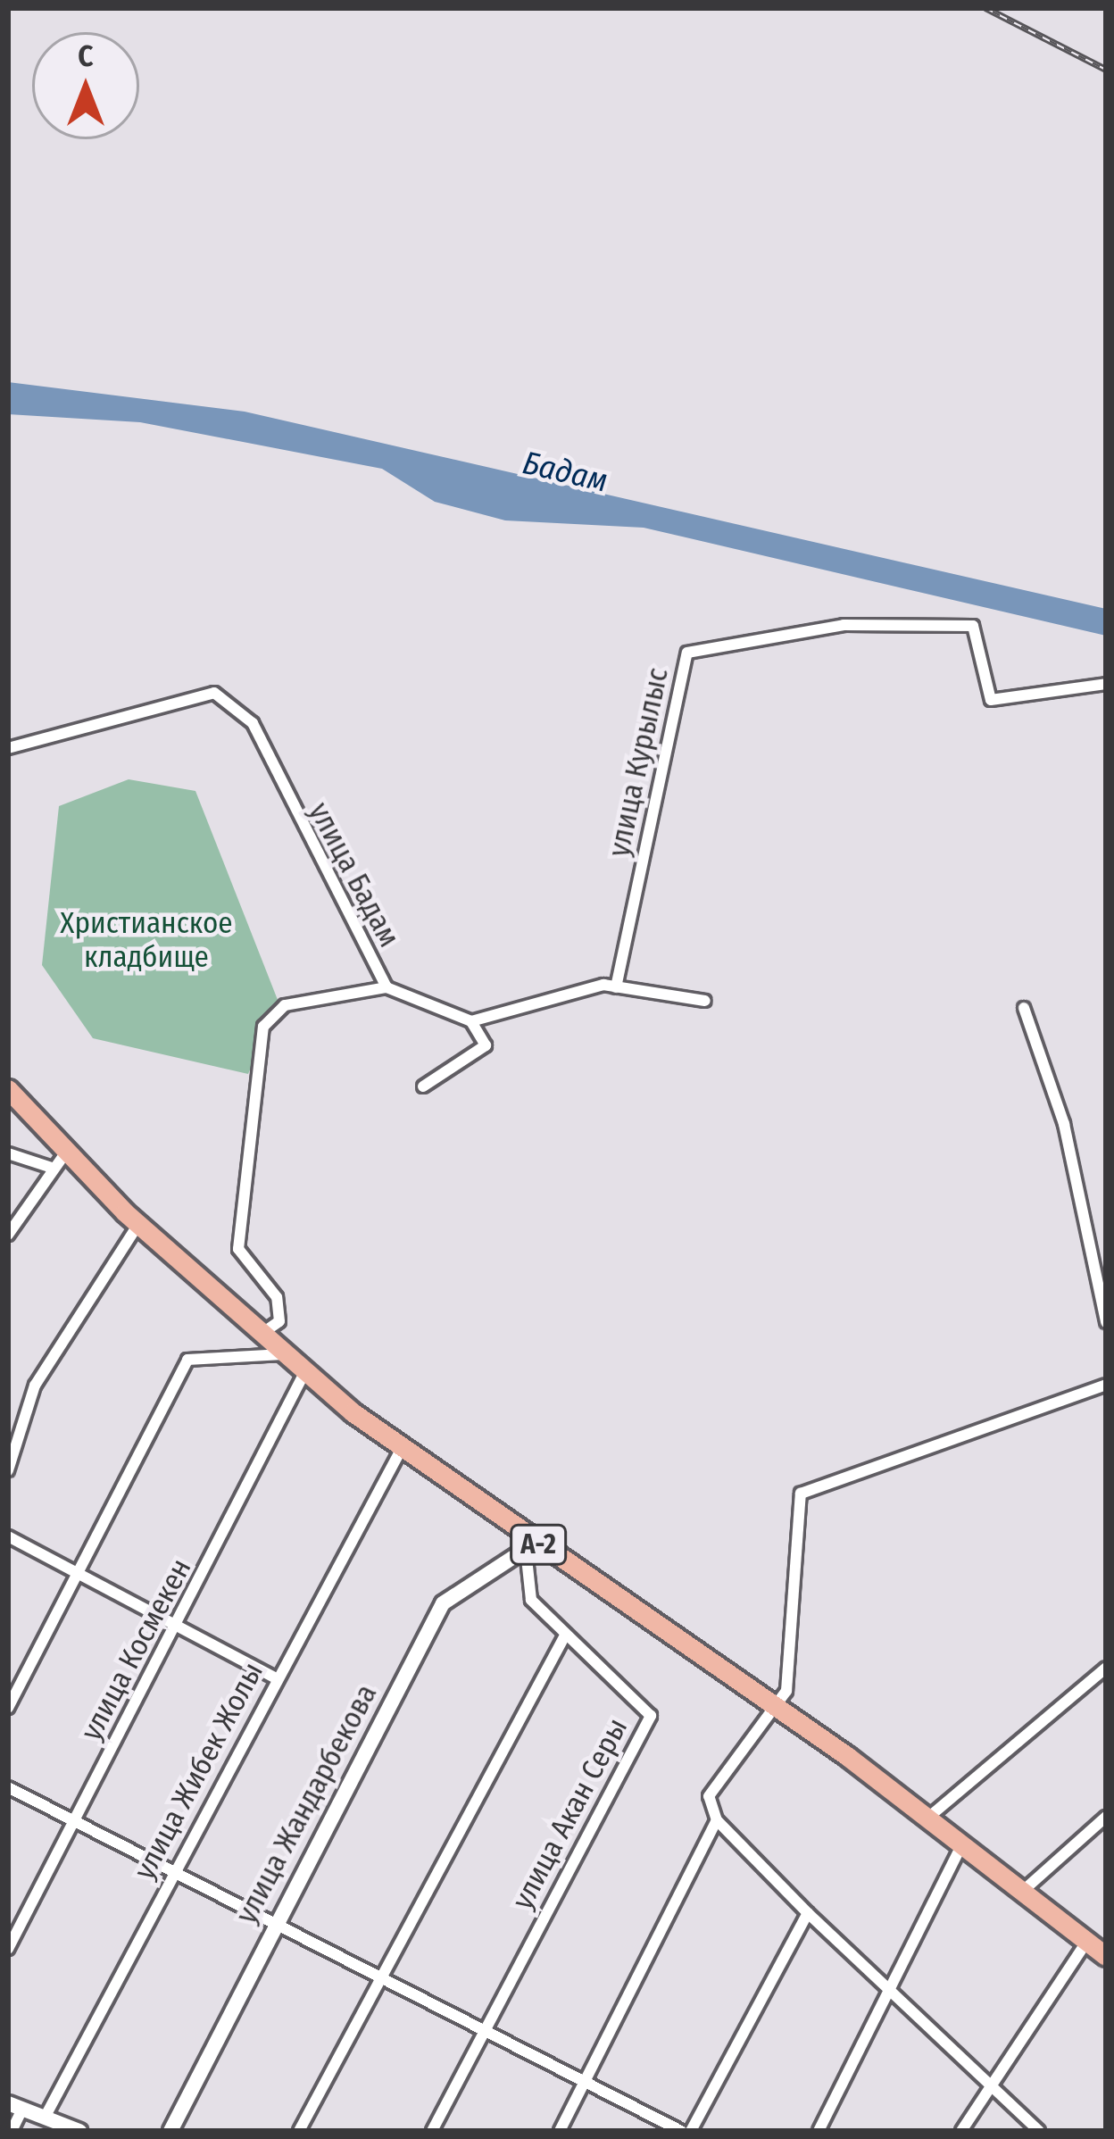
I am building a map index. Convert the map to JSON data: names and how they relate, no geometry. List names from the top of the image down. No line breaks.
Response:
{"streets":{"highway":["A-2"],"street":["улица Курылыс","улица Бадам","улица Космекен","улица Жибек Жолы","улица Жандарбекова","улица Акан Серы"]},"crossings":[["A-2","улица Космекен"],["A-2","улица Жибек Жолы"],["A-2","улица Жандарбекова"],["A-2","улица Акан Серы"],["улица Жандарбекова","улица Акан Серы"]],"water":["Бадам"],"parks":["Христианское кладбище"],"north":"top"}
